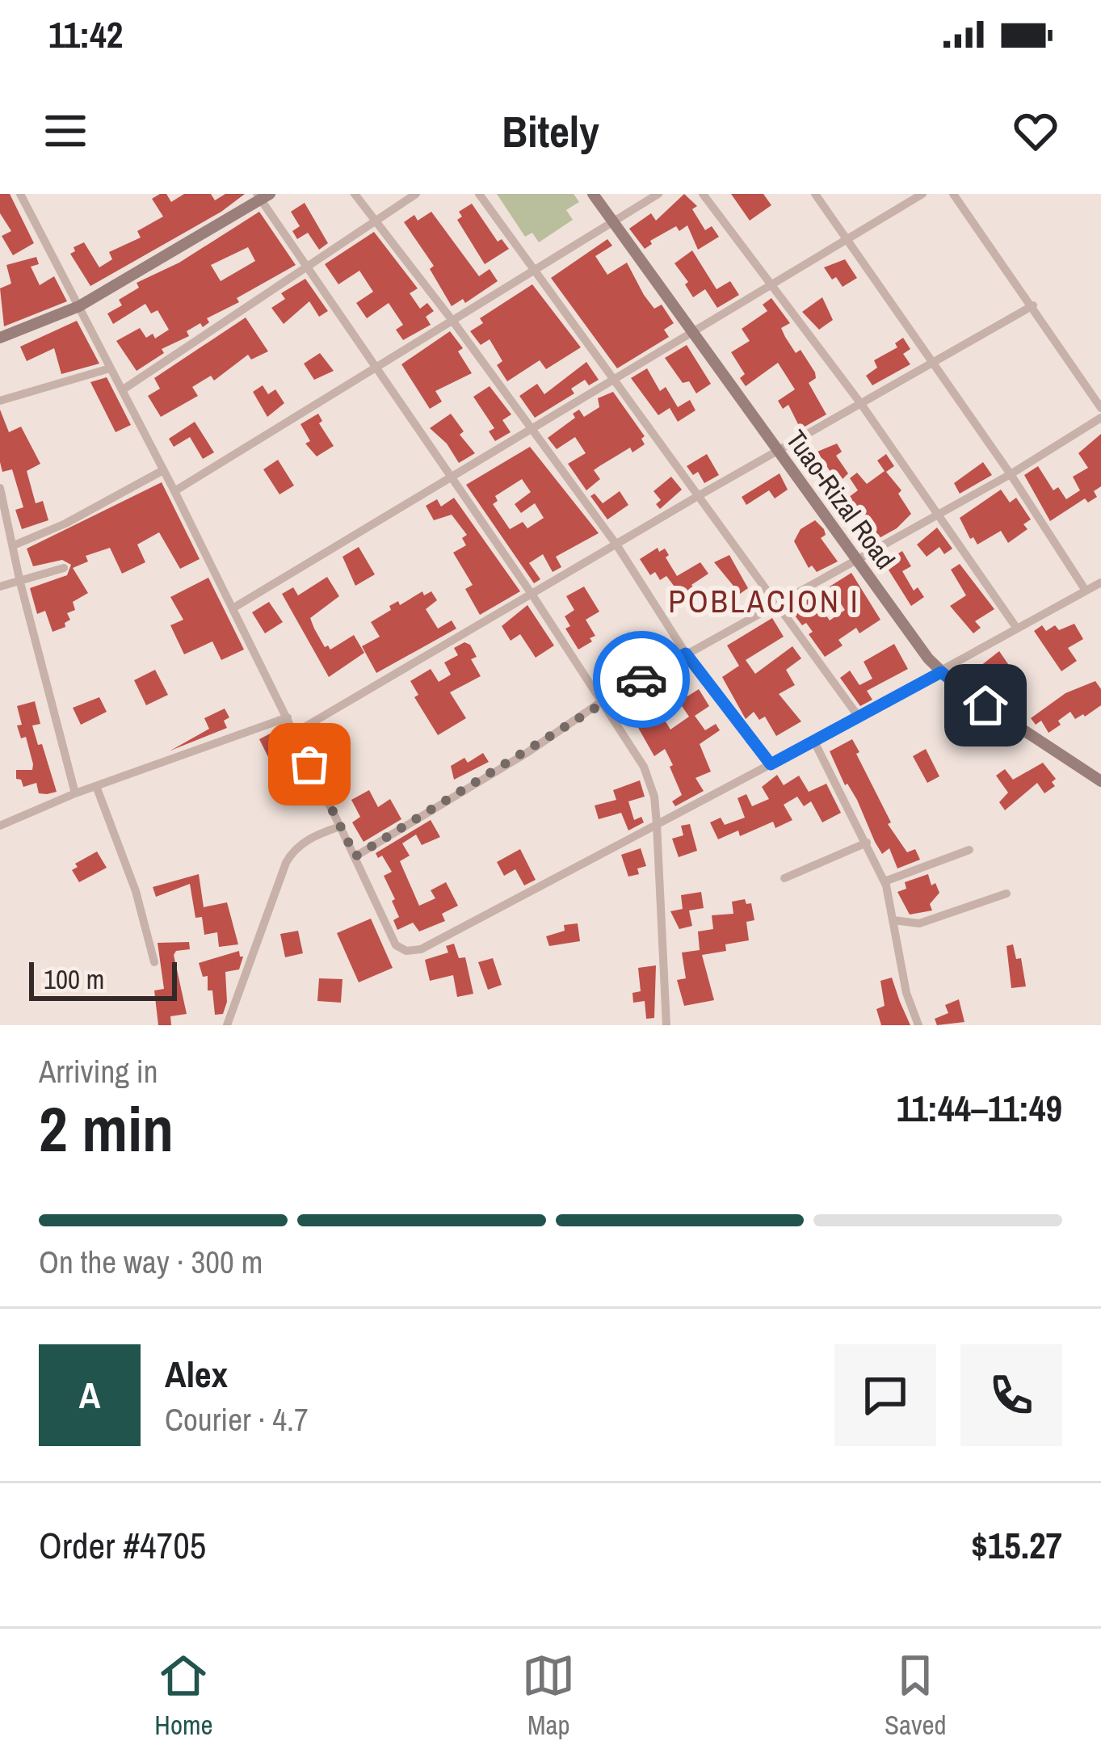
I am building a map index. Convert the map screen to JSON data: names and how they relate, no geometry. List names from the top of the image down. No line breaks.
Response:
{"streets":{"main road":["Tuao-Rizal Road"]},"districts":["POBLACION I"],"scale_bar":"100 m","page":{"status":"11:42","header":"Bitely","scale":"100 m","heading":["2 min","Arriving in","11:44–11:49"],"panel":["Alex","Courier · 4.7","Order #4705","$15.27"],"bar":"On the way · 300 m","round":"A","tabs":["Home","Map","Saved"]}}
